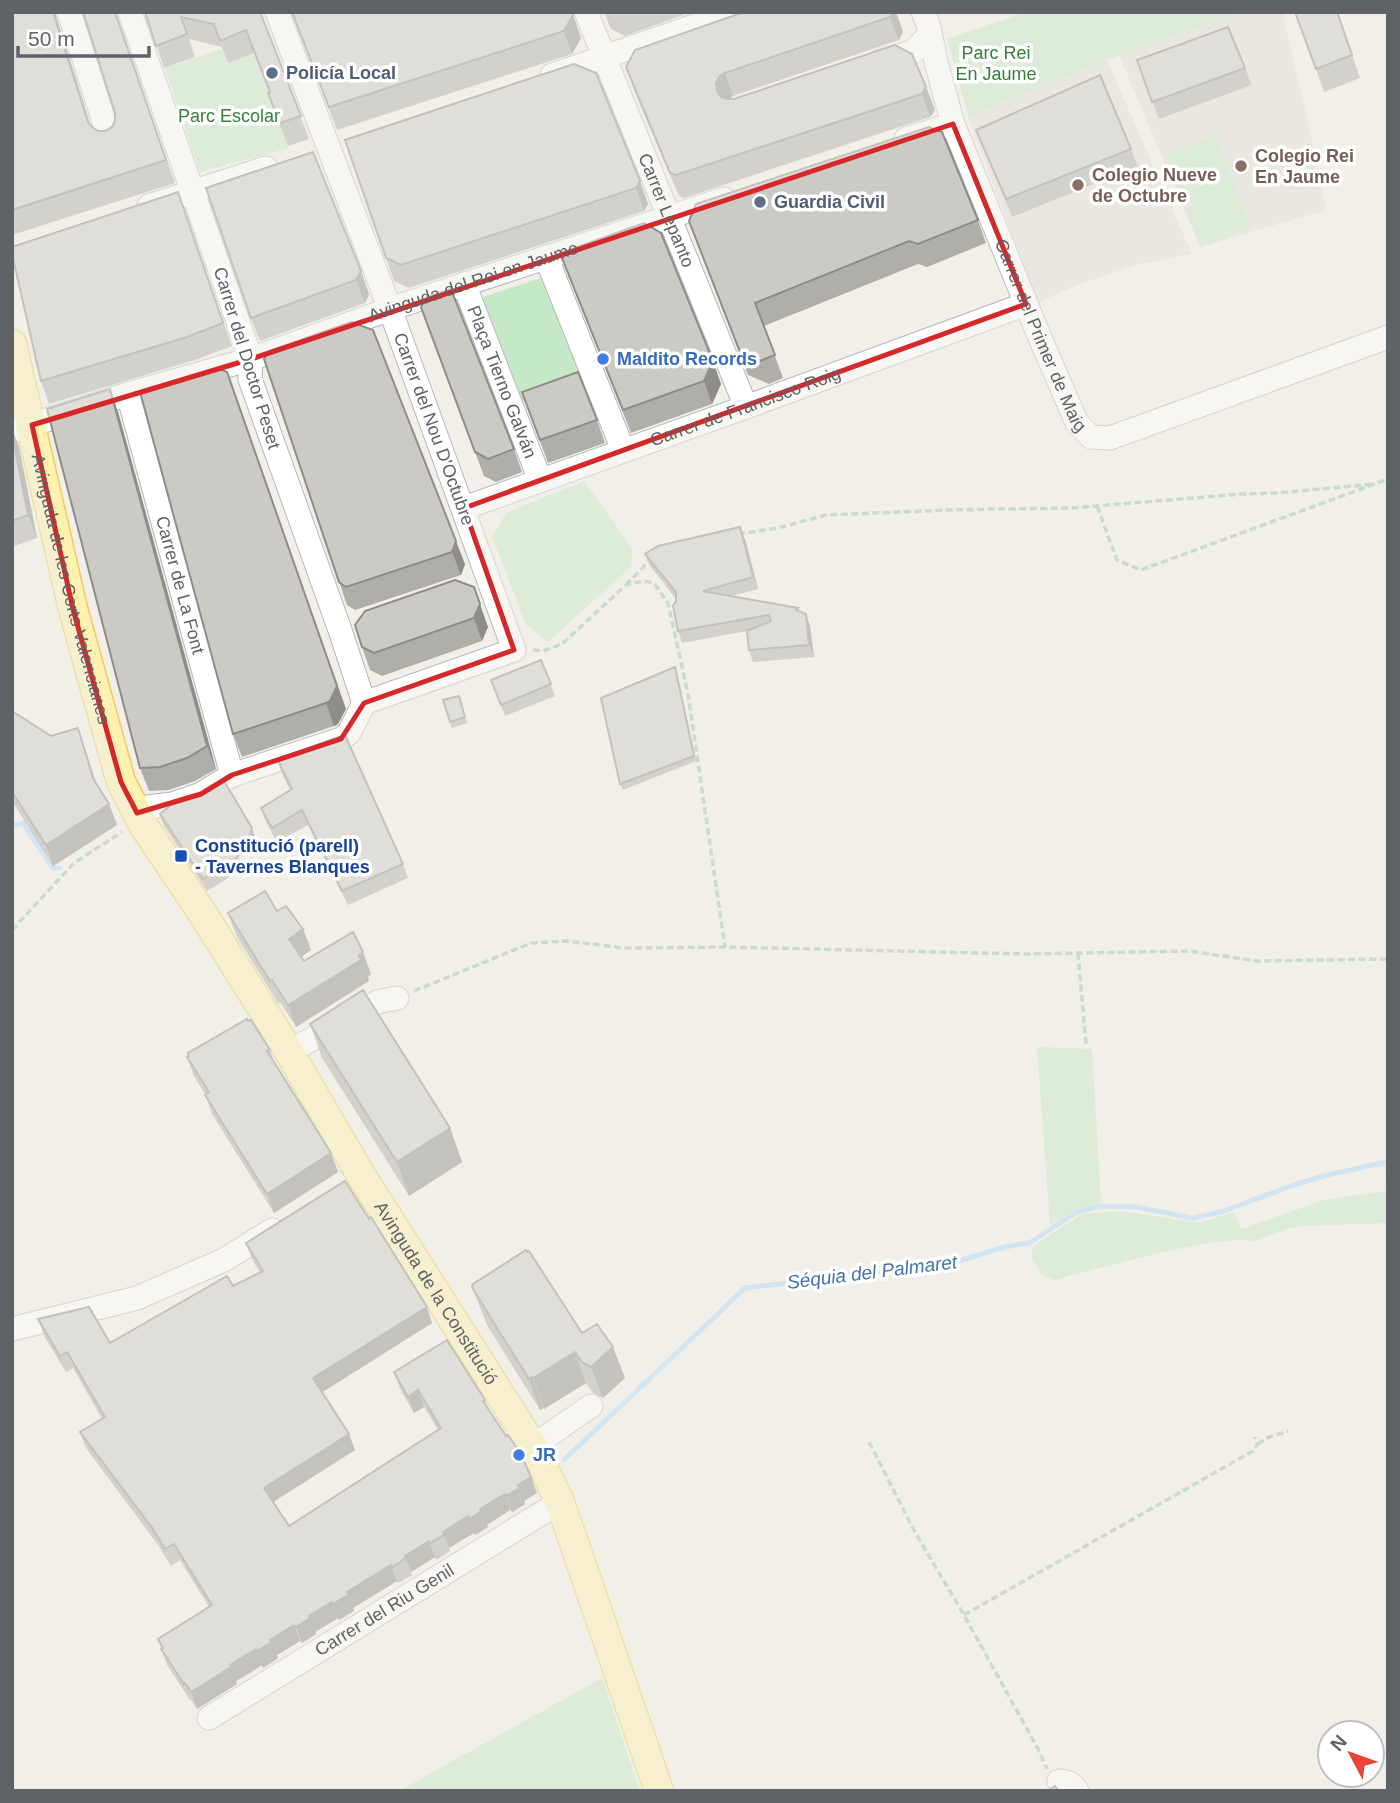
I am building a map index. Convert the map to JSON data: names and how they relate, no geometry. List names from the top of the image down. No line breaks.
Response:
{"streets":{"main road":["Avinguda de les Corts Valencianes","Avinguda de la Constitució"],"street":["Carrer Lepanto","Avinguda del Rei en Jaume","Carrer del Primer de Maig","Carrer del Doctor Peset","Plaça Tierno Galván","Carrer de Francisco Roig","Carrer del Nou D'Octubre","Carrer de La Font","Carrer del Riu Genil"]},"crossings":[["Carrer Lepanto","Avinguda del Rei en Jaume"],["Carrer Lepanto","Carrer de Francisco Roig"],["Avinguda del Rei en Jaume","Carrer del Doctor Peset"],["Avinguda del Rei en Jaume","Plaça Tierno Galván"],["Avinguda del Rei en Jaume","Carrer del Nou D'Octubre"],["Avinguda del Rei en Jaume","Carrer de La Font"],["Avinguda del Rei en Jaume","Avinguda de les Corts Valencianes"],["Carrer del Primer de Maig","Carrer de Francisco Roig"],["Plaça Tierno Galván","Carrer de Francisco Roig"],["Carrer de Francisco Roig","Carrer del Nou D'Octubre"],["Avinguda de les Corts Valencianes","Avinguda de la Constitució"],["Avinguda de la Constitució","Carrer del Riu Genil"]],"water":["Séquia del Palmaret"],"parks":["Parc Rei En Jaume","Parc Escolar"],"places":{"other":["Policía Local","Colegio Rei En Jaume","Colegio Nueve de Octubre","Guardia Civil","Maldito Records","JR"],"transit":["Constitució (parell) - Tavernes Blanques"]},"scale_bar":"50 m","north":"top left"}
